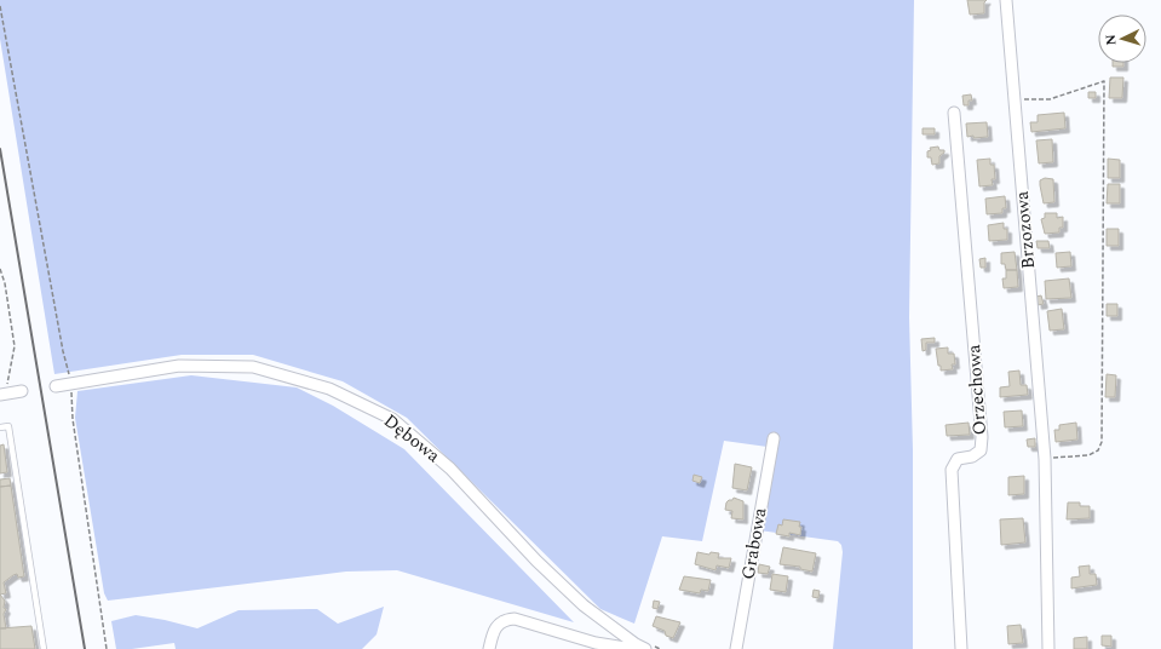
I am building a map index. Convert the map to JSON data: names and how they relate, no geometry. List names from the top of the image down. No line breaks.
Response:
{"streets":{"street":["Brzozowa","Orzechowa","Dębowa","Grabowa"]},"north":"left"}
